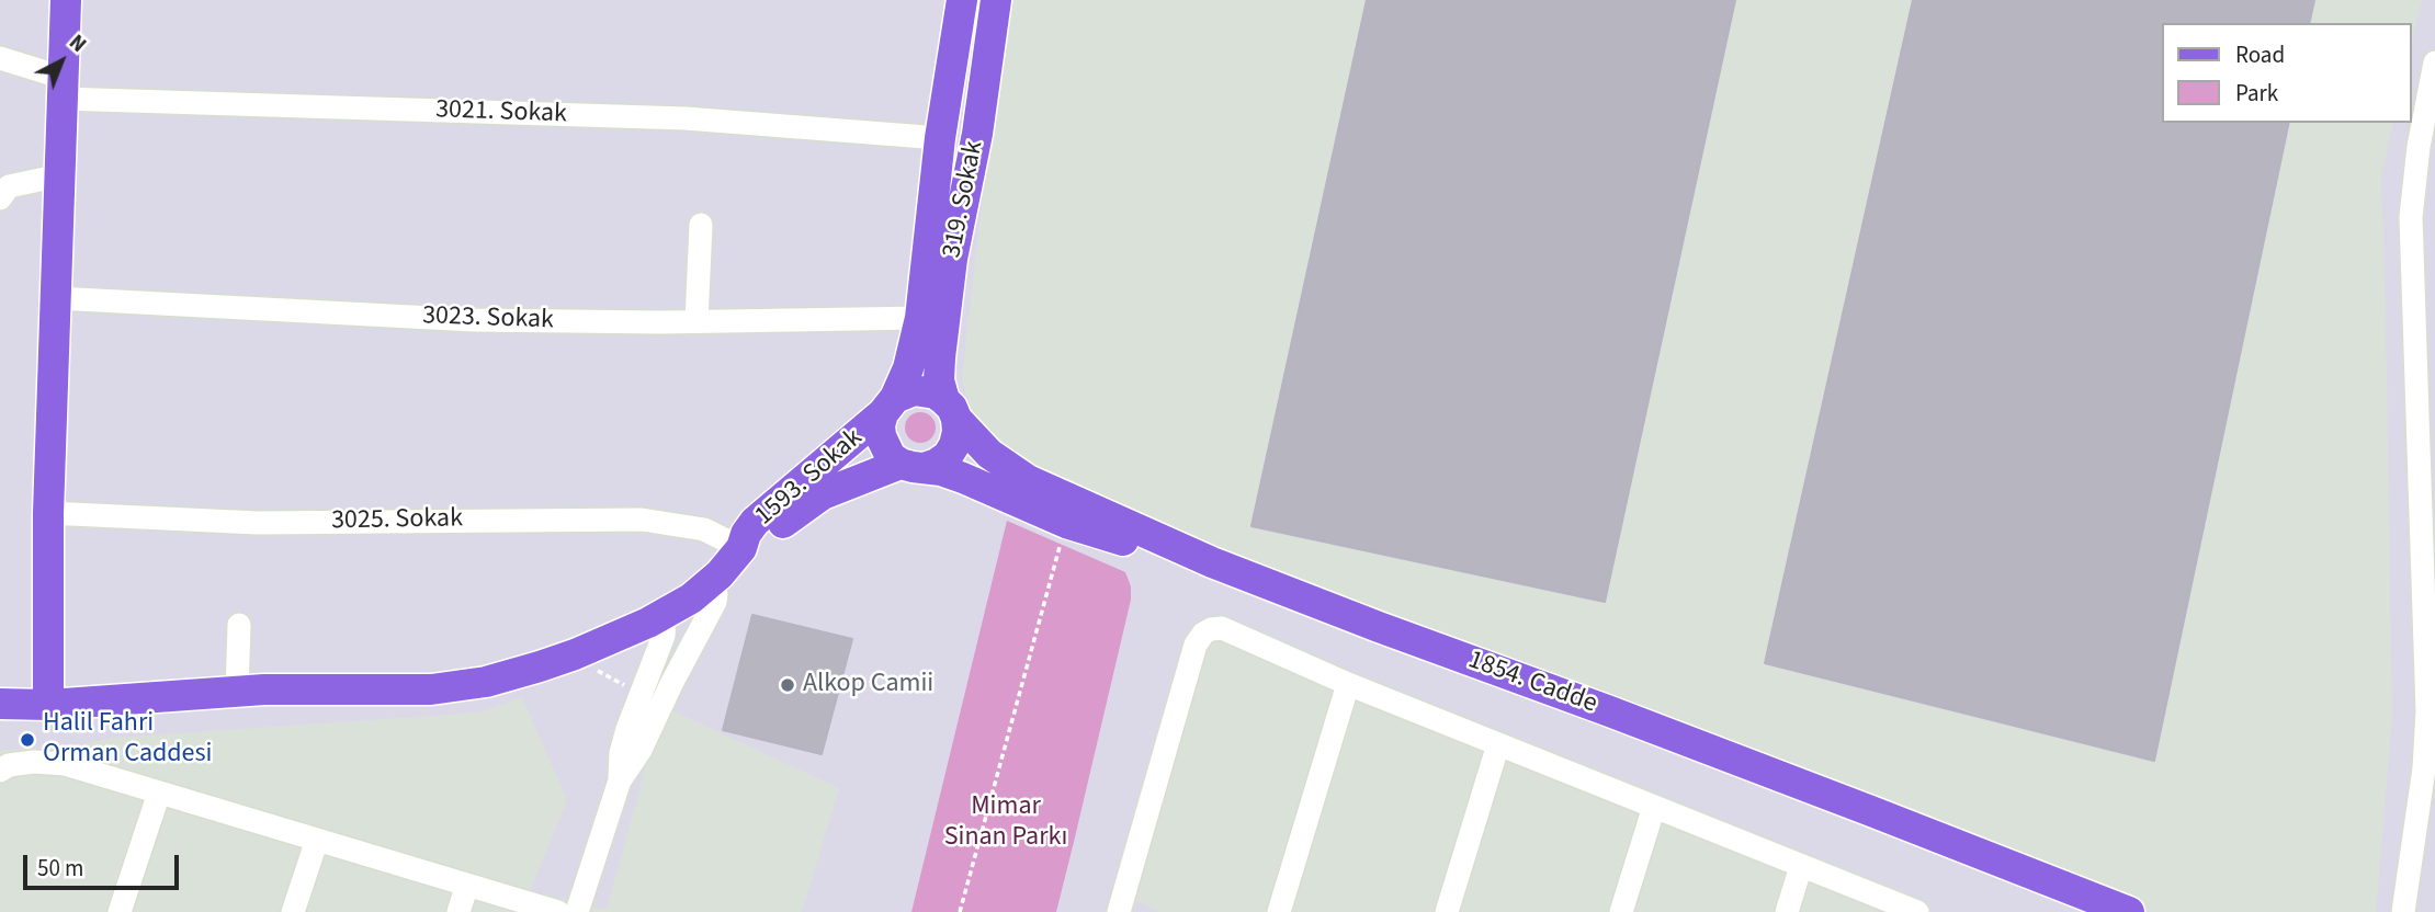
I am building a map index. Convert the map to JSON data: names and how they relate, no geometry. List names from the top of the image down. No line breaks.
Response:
{"streets":{"main road":["319. Sokak","1593. Sokak","1854. Cadde"],"street":["3021. Sokak","3023. Sokak","3025. Sokak"]},"crossings":[["3021. Sokak","319. Sokak"],["319. Sokak","3023. Sokak"],["319. Sokak","1593. Sokak"],["319. Sokak","1854. Cadde"],["1593. Sokak","3025. Sokak"],["1593. Sokak","1854. Cadde"]],"parks":["Mimar Sinan Parkı"],"places":["Alkop Camii","Halil Fahri Orman Caddesi"],"legend":["Road","Park"],"scale_bar":"50 m","north":"top right"}
